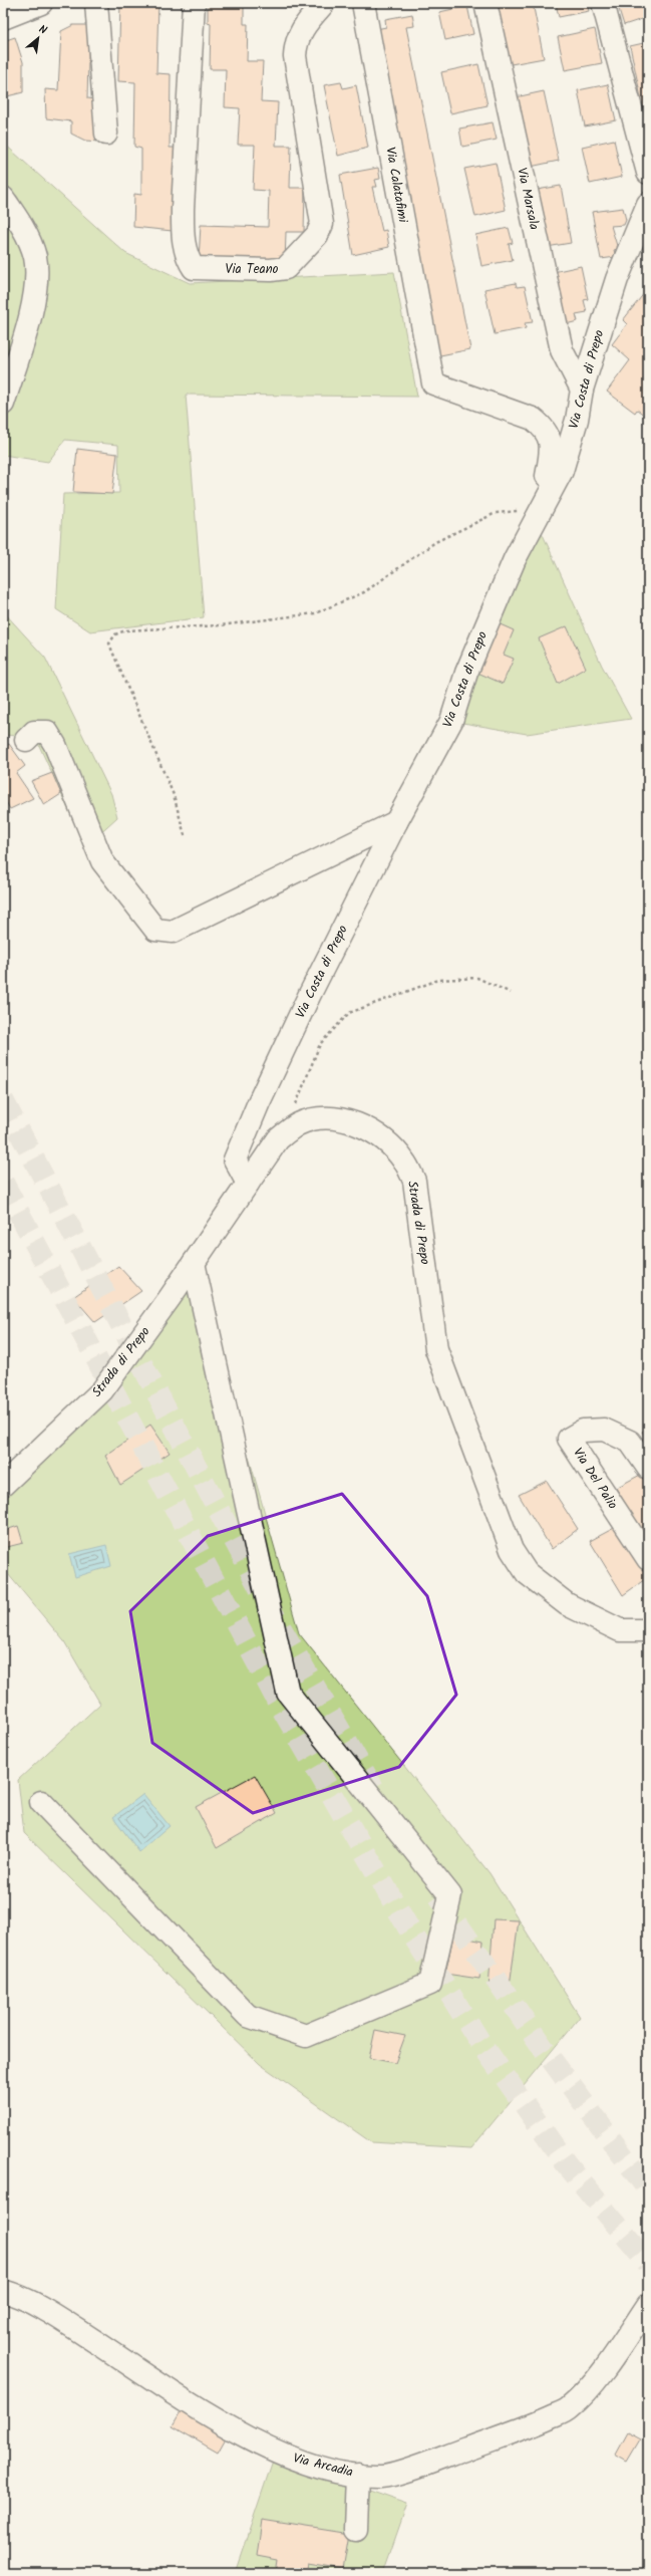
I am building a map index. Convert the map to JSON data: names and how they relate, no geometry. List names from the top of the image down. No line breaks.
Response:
{"streets":{"street":["Via Calatafimi","Via Marsala","Via Teano","Via Costa di Prepo","Strada di Prepo","Via Del Palio","Via Arcadia"]},"crossings":[["Via Calatafimi","Via Costa di Prepo"],["Via Marsala","Via Costa di Prepo"],["Via Costa di Prepo","Strada di Prepo"]],"north":"top right"}
